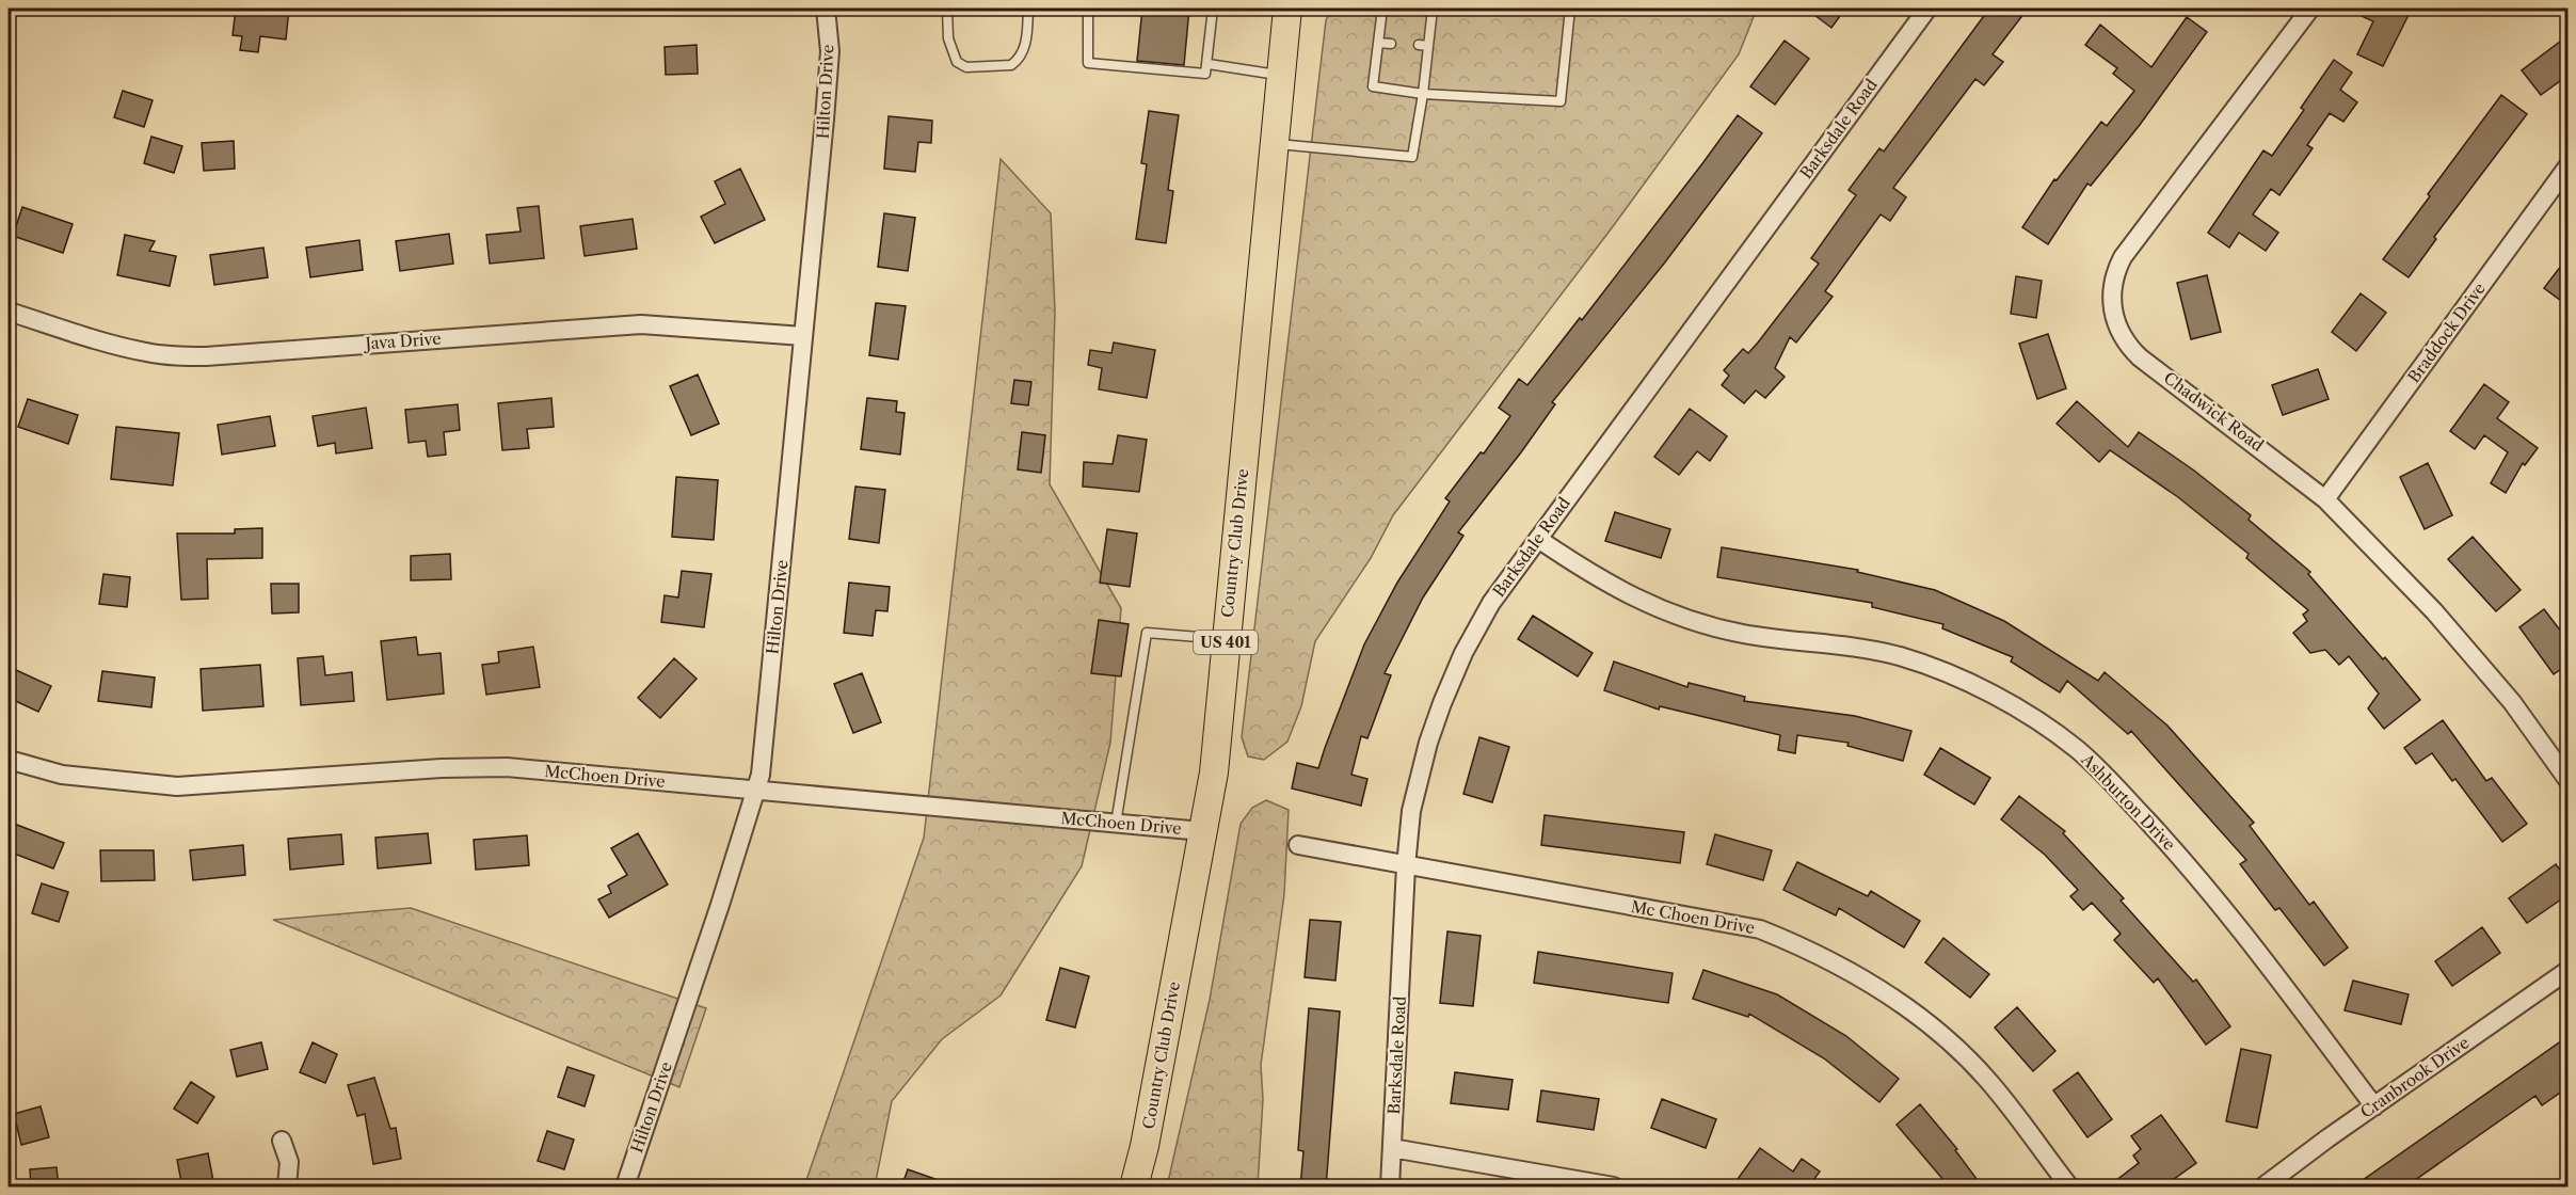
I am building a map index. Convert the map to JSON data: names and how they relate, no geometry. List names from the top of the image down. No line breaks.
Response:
{"streets":{"main road":["Country Club Drive","US 401"],"street":["Hilton Drive","Barksdale Road","Braddock Drive","Java Drive","Chadwick Road","McChoen Drive","Ashburton Drive","Mc Choen Drive","Cranbrook Drive"]},"crossings":[["Hilton Drive","Java Drive"],["Hilton Drive","McChoen Drive"],["Barksdale Road","Ashburton Drive"],["Barksdale Road","Mc Choen Drive"],["Braddock Drive","Chadwick Road"],["Country Club Drive","McChoen Drive"],["Ashburton Drive","Cranbrook Drive"]]}
